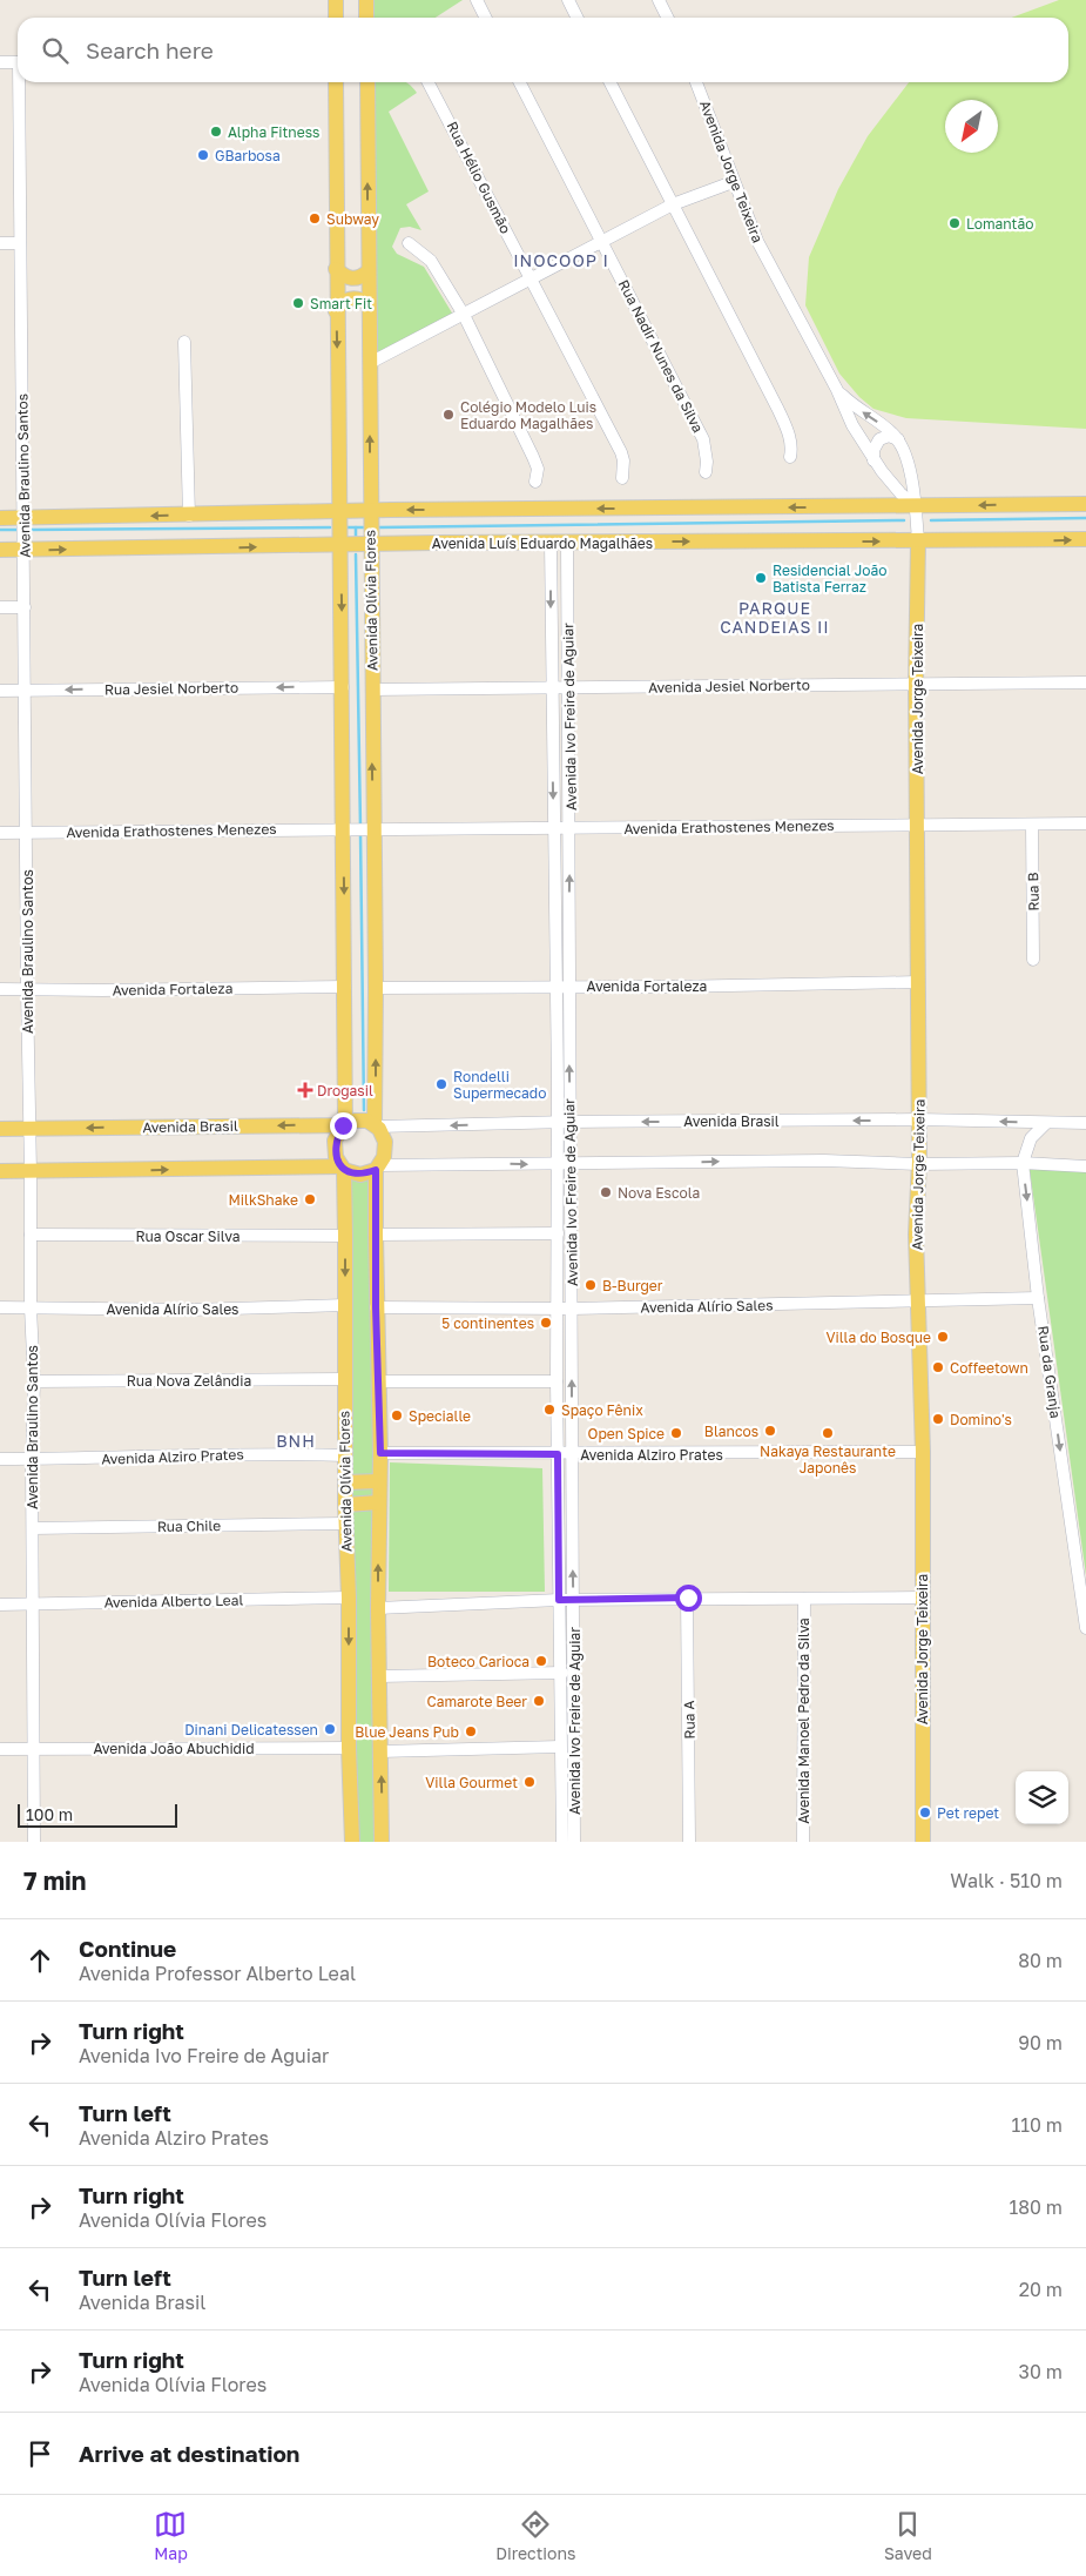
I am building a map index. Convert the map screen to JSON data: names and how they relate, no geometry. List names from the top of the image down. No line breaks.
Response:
{"streets":{"main road":["Avenida Jorge Teixeira","Avenida Luís Eduardo Magalhães","Avenida Olívia Flores","Avenida Brasil"],"street":["Rua Hélio Gusmão","Rua Nadir Nunes da Silva","Avenida Braulino Santos","Avenida Jesiel Norberto","Rua Jesiel Norberto","Avenida Ivo Freire de Aguiar","Avenida Erathostenes Menezes","Rua B","Avenida Fortaleza","Rua Oscar Silva","Avenida Alírio Sales","Rua da Granja","Rua Nova Zelândia","Avenida Alziro Prates","Rua Chile","Avenida Alberto Leal","Rua A","Avenida Manoel Pedro da Silva","Avenida João Abuchidid"]},"crossings":[["Avenida Jorge Teixeira","Avenida Luís Eduardo Magalhães"],["Avenida Jorge Teixeira","Avenida Jesiel Norberto"],["Avenida Jorge Teixeira","Avenida Erathostenes Menezes"],["Avenida Jorge Teixeira","Avenida Fortaleza"],["Avenida Jorge Teixeira","Avenida Brasil"],["Avenida Jorge Teixeira","Avenida Alírio Sales"],["Avenida Jorge Teixeira","Avenida Alziro Prates"],["Avenida Braulino Santos","Avenida Luís Eduardo Magalhães"],["Avenida Braulino Santos","Rua Jesiel Norberto"],["Avenida Braulino Santos","Avenida Erathostenes Menezes"],["Avenida Braulino Santos","Avenida Fortaleza"],["Avenida Braulino Santos","Avenida Brasil"],["Avenida Braulino Santos","Rua Oscar Silva"],["Avenida Braulino Santos","Avenida Alírio Sales"],["Avenida Braulino Santos","Rua Nova Zelândia"],["Avenida Braulino Santos","Avenida Alziro Prates"],["Avenida Braulino Santos","Rua Chile"],["Avenida Braulino Santos","Avenida Alberto Leal"],["Avenida Braulino Santos","Avenida João Abuchidid"],["Avenida Luís Eduardo Magalhães","Avenida Olívia Flores"],["Avenida Luís Eduardo Magalhães","Avenida Ivo Freire de Aguiar"],["Avenida Olívia Flores","Avenida Jesiel Norberto"],["Avenida Olívia Flores","Rua Jesiel Norberto"],["Avenida Olívia Flores","Avenida Erathostenes Menezes"],["Avenida Olívia Flores","Avenida Fortaleza"],["Avenida Olívia Flores","Avenida Brasil"],["Avenida Olívia Flores","Rua Oscar Silva"],["Avenida Olívia Flores","Avenida Alírio Sales"],["Avenida Olívia Flores","Rua Nova Zelândia"],["Avenida Olívia Flores","Avenida Alziro Prates"],["Avenida Olívia Flores","Rua Chile"],["Avenida Olívia Flores","Avenida Alberto Leal"],["Avenida Olívia Flores","Avenida João Abuchidid"],["Avenida Jesiel Norberto","Avenida Ivo Freire de Aguiar"],["Avenida Ivo Freire de Aguiar","Avenida Erathostenes Menezes"],["Avenida Ivo Freire de Aguiar","Avenida Fortaleza"],["Avenida Ivo Freire de Aguiar","Avenida Brasil"],["Avenida Ivo Freire de Aguiar","Avenida Alírio Sales"],["Avenida Ivo Freire de Aguiar","Avenida Alziro Prates"],["Avenida Erathostenes Menezes","Rua B"],["Avenida Brasil","Rua da Granja"],["Avenida Alírio Sales","Rua da Granja"]],"one_way":["Rua Jesiel Norberto","Rua da Granja"],"districts":["INOCOOP I","PARQUE CANDEIAS II","BNH"],"places":{"other":["Alpha Fitness","GBarbosa","Subway","Lomantão","Smart Fit","Colégio Modelo Luis Eduardo Magalhães","Residencial João Batista Ferraz","Rondelli Supermecado","Nova Escola","MilkShake","B-Burger","5 continentes","Villa do Bosque","Coffeetown","Spaço Fênix","Specialle","Domino's","Blancos","Open Spice","Nakaya Restaurante Japonês","Boteco Carioca","Camarote Beer","Dinani Delicatessen","Blue Jeans Pub","Villa Gourmet","Pet repet"],"health":["Drogasil"]},"scale_bar":"100 m","north":"bottom left","page":{"search":"Search here","scale":"100 m","heading":["7 min","Walk · 510 m"],"list":[["Continue","Avenida Professor Alberto Leal","80 m"],["Turn right","Avenida Ivo Freire de Aguiar","90 m"],["Turn left","Avenida Alziro Prates","110 m"],["Turn right","Avenida Olívia Flores","180 m"],["Turn left","Avenida Brasil","20 m"],["Turn right","Avenida Olívia Flores","30 m"],"Arrive at destination"],"nav":["Map","Directions","Saved"]}}
